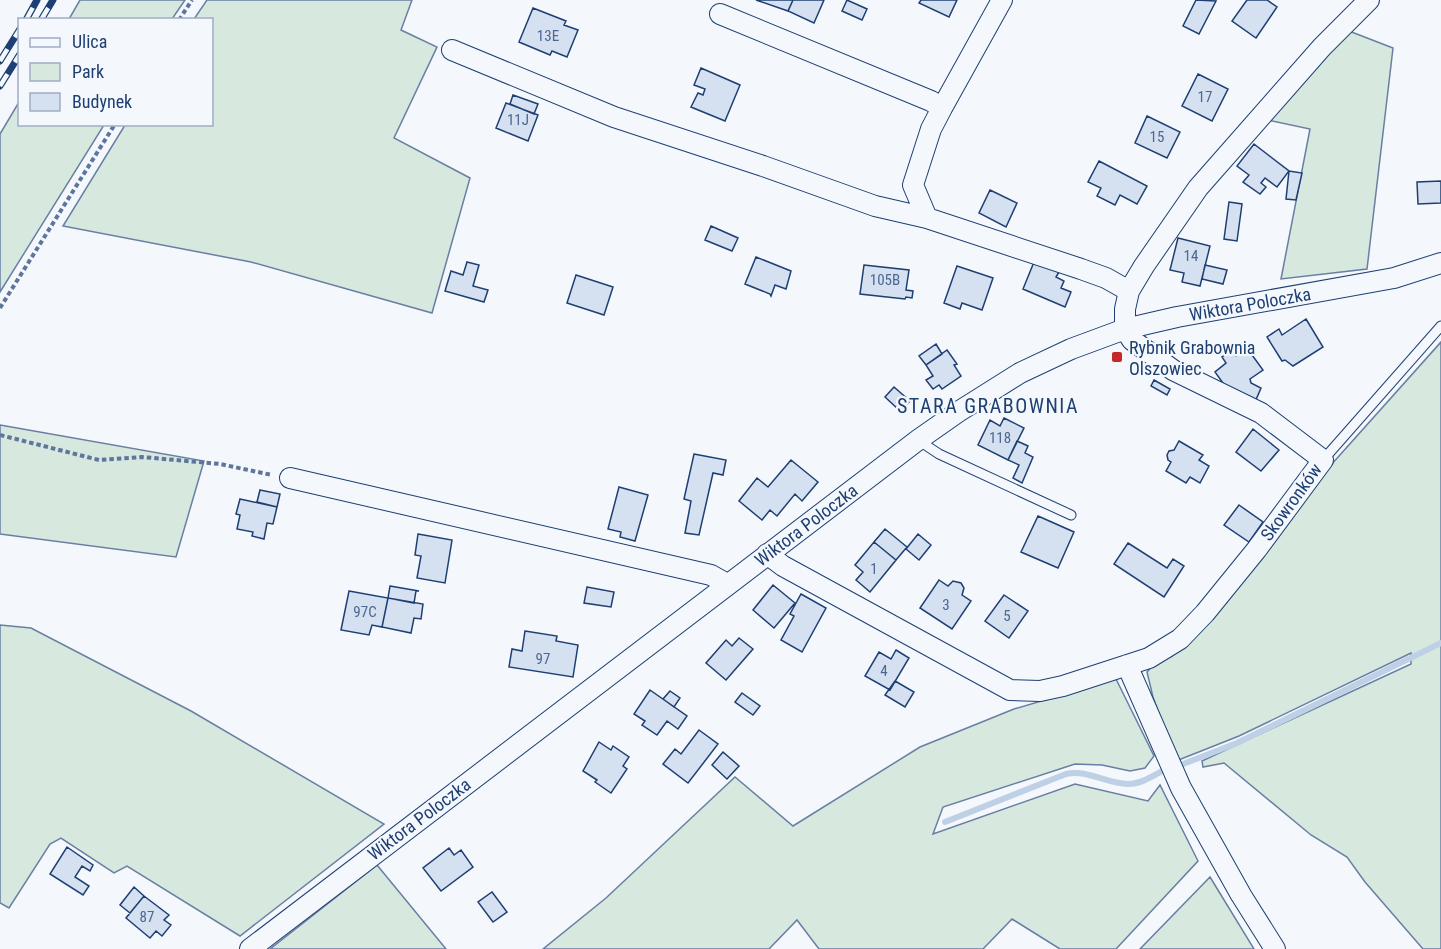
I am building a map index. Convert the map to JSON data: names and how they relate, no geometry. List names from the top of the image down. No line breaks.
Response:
{"streets":{"street":["Wiktora Poloczka","Skowronków"]},"crossings":[["Wiktora Poloczka","Skowronków"]],"districts":["STARA GRABOWNIA"],"places":{"transit":["Rybnik Grabownia Olszowiec"]},"house_numbers":["13E","17","11J","15","14","105B","118","1","3","97C","5","97","4","87"],"legend":["Ulica","Park","Budynek"]}
